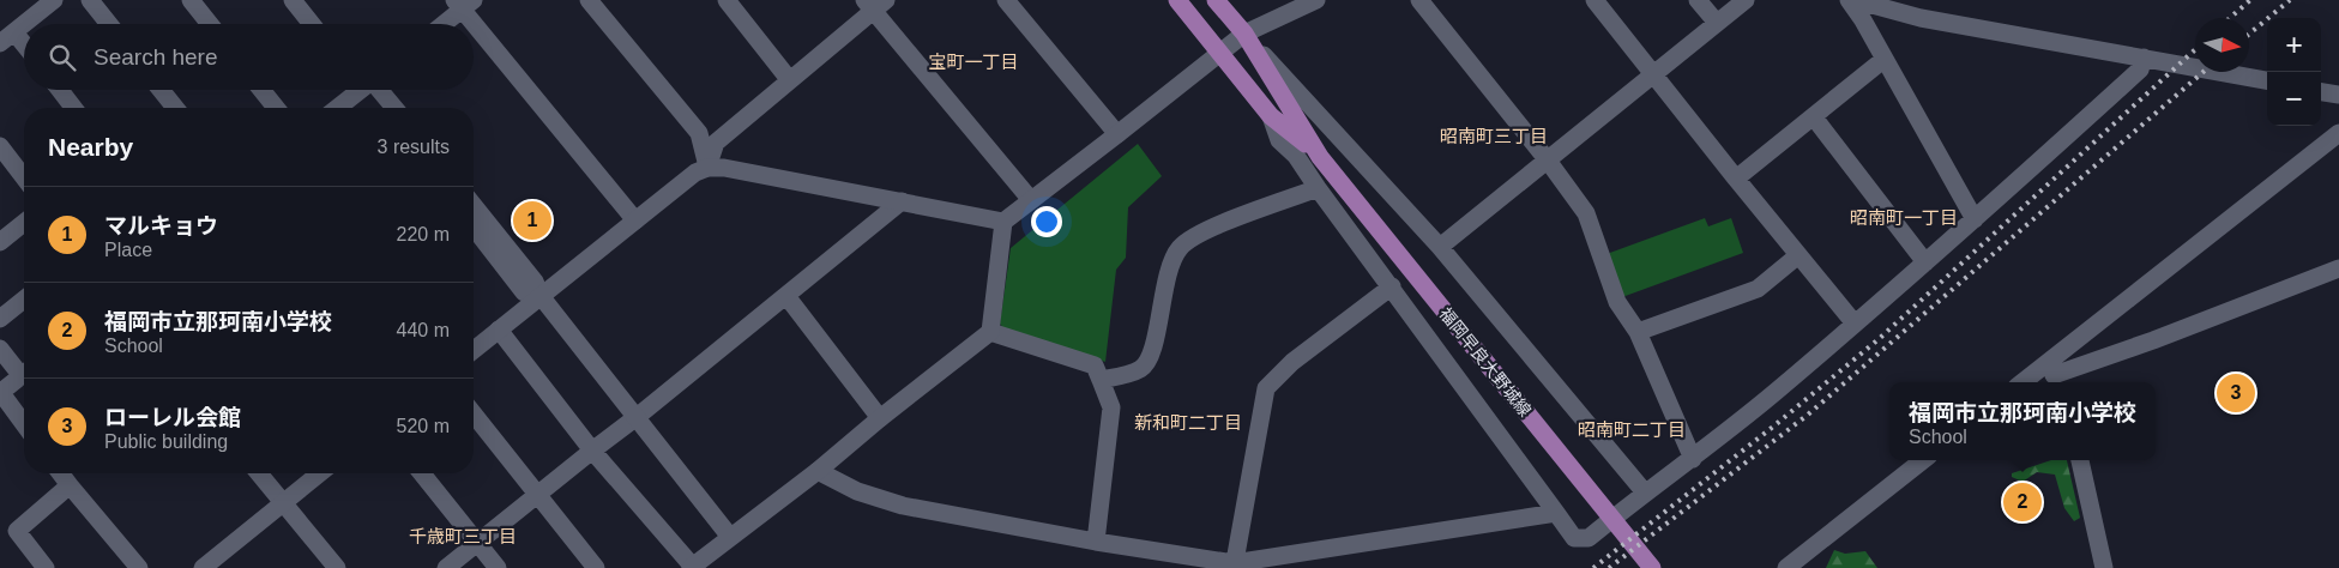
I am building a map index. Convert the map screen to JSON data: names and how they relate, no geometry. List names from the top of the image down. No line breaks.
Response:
{"streets":{"main road":["福岡早良大野城線"]},"districts":["宝町一丁目","昭南町三丁目","昭南町一丁目","新和町二丁目","昭南町二丁目","千歳町三丁目"],"north":"right","page":{"map_buttons":["+","−"],"search":"Search here","heading":["Nearby","3 results"],"list":[{"mark":"1","name":"マルキョウ","note":"Place","value":"220 m"},{"mark":"2","name":"福岡市立那珂南小学校","note":"School","value":"440 m"},{"mark":"3","name":"ローレル会館","note":"Public building","value":"520 m"}],"pins":["1","3","2"],"popup":["福岡市立那珂南小学校","School"]}}
